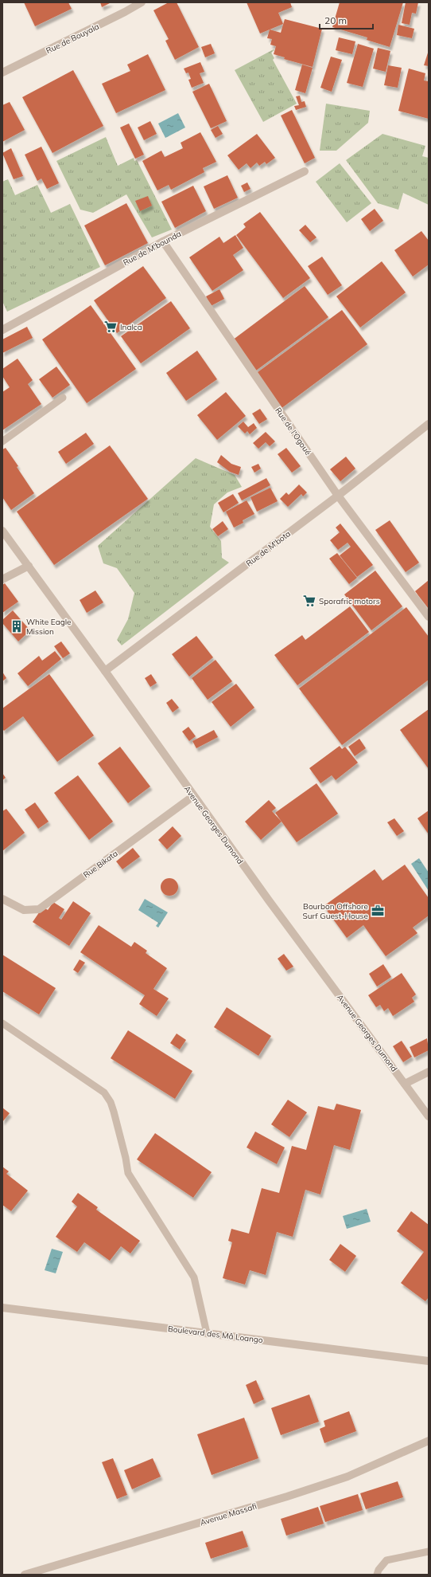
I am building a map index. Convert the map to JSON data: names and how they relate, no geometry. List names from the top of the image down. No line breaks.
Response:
{"streets":{"street":["Rue de Bouyala","Rue de M'bounda","Rue de l'Ogoué","Rue de M'bota","Avenue Georges Dumond","Rue Bikata","Boulevard des Mâ Loango","Avenue Massafi"]},"crossings":[["Rue de M'bounda","Rue de l'Ogoué"],["Rue de l'Ogoué","Rue de M'bota"],["Rue de M'bota","Avenue Georges Dumond"],["Avenue Georges Dumond","Rue Bikata"]],"places":{"supermarket":["Inalca","Sporafric motors"],"building":["White Eagle Mission"],"office":["Bourbon Offshore Surf Guest-House"]},"scale_bar":"20 m"}
